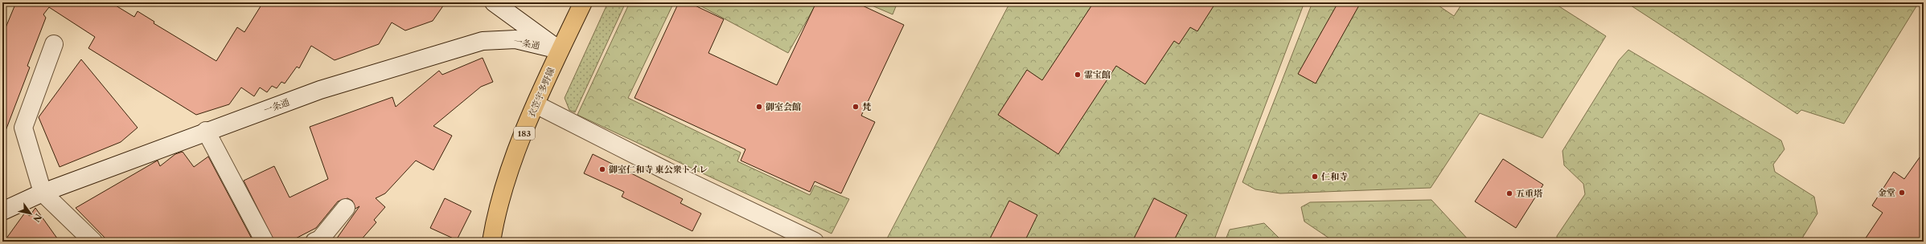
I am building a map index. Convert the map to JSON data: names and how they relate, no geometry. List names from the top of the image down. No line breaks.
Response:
{"streets":{"main road":["衣笠宇多野線","183"],"street":["一条通"]},"crossings":[["一条通","衣笠宇多野線"]],"places":["霊宝館","御室会館","梵","御室仁和寺 東公衆トイレ","仁和寺","金堂","五重塔"],"north":"bottom right"}
